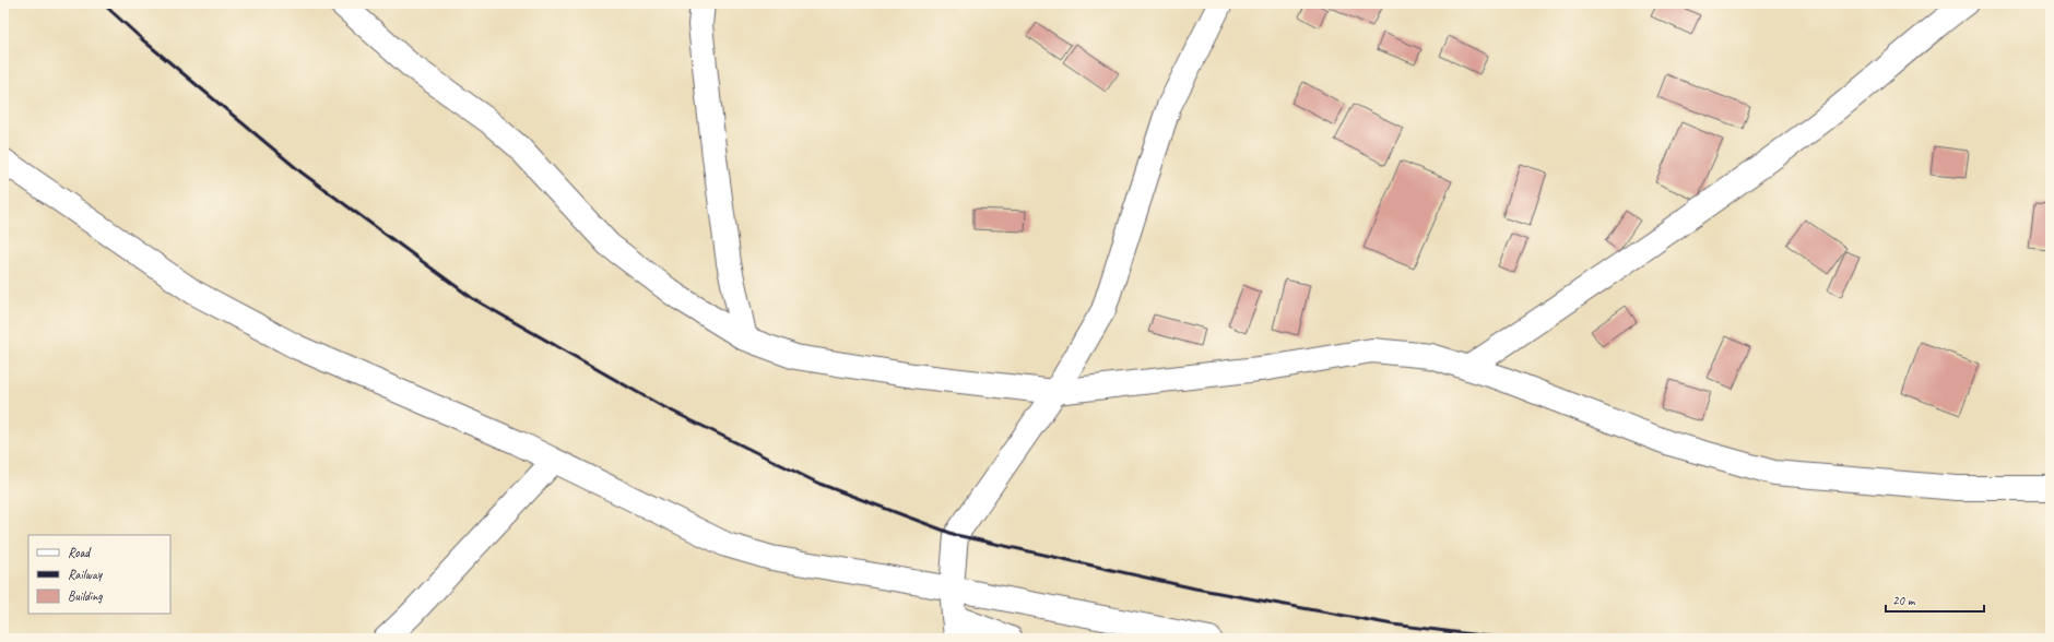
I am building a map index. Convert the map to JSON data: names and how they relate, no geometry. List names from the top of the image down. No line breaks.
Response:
{"legend":["Road","Railway","Building"],"scale_bar":"20 m"}
